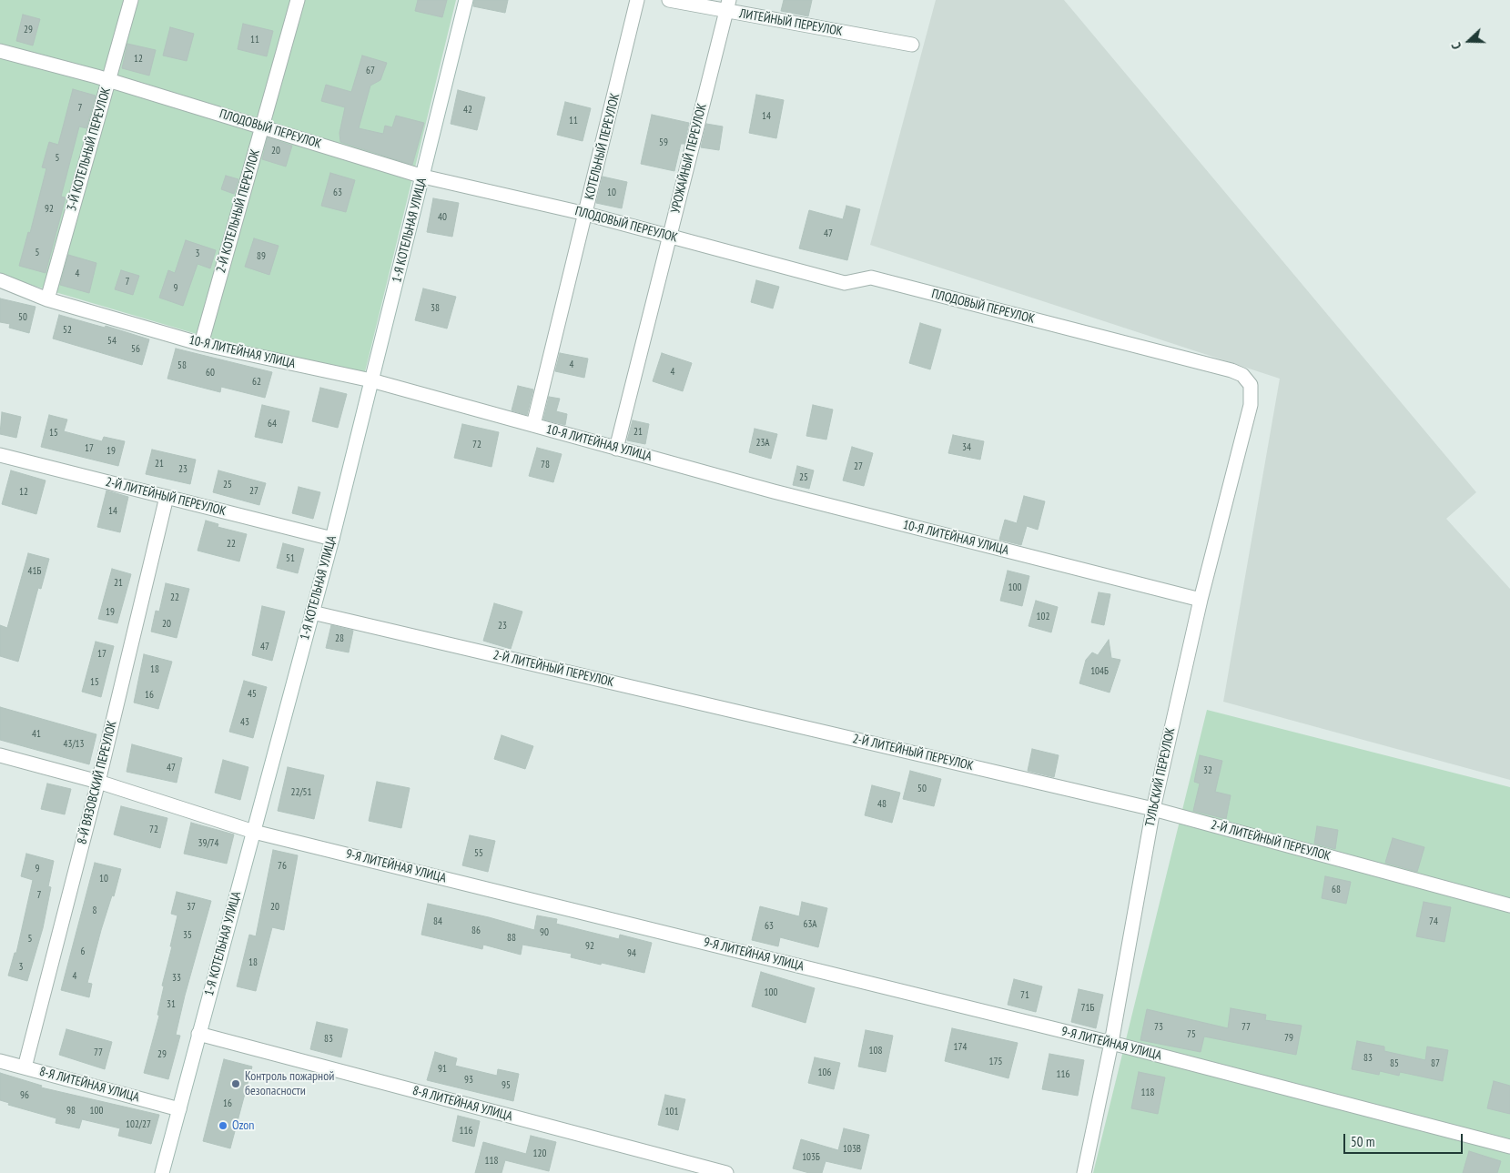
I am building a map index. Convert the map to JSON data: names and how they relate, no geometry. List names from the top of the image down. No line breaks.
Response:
{"streets":{"street":["ЛИТЕЙНЫЙ ПЕРЕУЛОК","ПЛОДОВЫЙ ПЕРЕУЛОК","КОТЕЛЬНЫЙ ПЕРЕУЛОК","3-Й КОТЕЛЬНЫЙ ПЕРЕУЛОК","УРОЖАЙНЫЙ ПЕРЕУЛОК","2-Й КОТЕЛЬНЫЙ ПЕРЕУЛОК","1-Я КОТЕЛЬНАЯ УЛИЦА","10-Я ЛИТЕЙНАЯ УЛИЦА","2-Й ЛИТЕЙНЫЙ ПЕРЕУЛОК","ТУЛЬСКИЙ ПЕРЕУЛОК","8-Й ВЯЗОВСКИЙ ПЕРЕУЛОК","9-Я ЛИТЕЙНАЯ УЛИЦА","8-Я ЛИТЕЙНАЯ УЛИЦА"]},"crossings":[["ЛИТЕЙНЫЙ ПЕРЕУЛОК","УРОЖАЙНЫЙ ПЕРЕУЛОК"],["ПЛОДОВЫЙ ПЕРЕУЛОК","КОТЕЛЬНЫЙ ПЕРЕУЛОК"],["ПЛОДОВЫЙ ПЕРЕУЛОК","3-Й КОТЕЛЬНЫЙ ПЕРЕУЛОК"],["ПЛОДОВЫЙ ПЕРЕУЛОК","УРОЖАЙНЫЙ ПЕРЕУЛОК"],["ПЛОДОВЫЙ ПЕРЕУЛОК","2-Й КОТЕЛЬНЫЙ ПЕРЕУЛОК"],["ПЛОДОВЫЙ ПЕРЕУЛОК","1-Я КОТЕЛЬНАЯ УЛИЦА"],["ПЛОДОВЫЙ ПЕРЕУЛОК","ТУЛЬСКИЙ ПЕРЕУЛОК"],["КОТЕЛЬНЫЙ ПЕРЕУЛОК","10-Я ЛИТЕЙНАЯ УЛИЦА"],["3-Й КОТЕЛЬНЫЙ ПЕРЕУЛОК","10-Я ЛИТЕЙНАЯ УЛИЦА"],["УРОЖАЙНЫЙ ПЕРЕУЛОК","10-Я ЛИТЕЙНАЯ УЛИЦА"],["2-Й КОТЕЛЬНЫЙ ПЕРЕУЛОК","10-Я ЛИТЕЙНАЯ УЛИЦА"],["1-Я КОТЕЛЬНАЯ УЛИЦА","10-Я ЛИТЕЙНАЯ УЛИЦА"],["1-Я КОТЕЛЬНАЯ УЛИЦА","2-Й ЛИТЕЙНЫЙ ПЕРЕУЛОК"],["1-Я КОТЕЛЬНАЯ УЛИЦА","9-Я ЛИТЕЙНАЯ УЛИЦА"],["1-Я КОТЕЛЬНАЯ УЛИЦА","8-Я ЛИТЕЙНАЯ УЛИЦА"],["10-Я ЛИТЕЙНАЯ УЛИЦА","ТУЛЬСКИЙ ПЕРЕУЛОК"],["2-Й ЛИТЕЙНЫЙ ПЕРЕУЛОК","ТУЛЬСКИЙ ПЕРЕУЛОК"],["2-Й ЛИТЕЙНЫЙ ПЕРЕУЛОК","8-Й ВЯЗОВСКИЙ ПЕРЕУЛОК"],["ТУЛЬСКИЙ ПЕРЕУЛОК","9-Я ЛИТЕЙНАЯ УЛИЦА"],["8-Й ВЯЗОВСКИЙ ПЕРЕУЛОК","9-Я ЛИТЕЙНАЯ УЛИЦА"],["8-Й ВЯЗОВСКИЙ ПЕРЕУЛОК","8-Я ЛИТЕЙНАЯ УЛИЦА"]],"places":["Контроль пожарной безопасности","Ozon"],"house_numbers":["29","11","12","67","7","42","14","11","59","20","5","63","10","92","40","47","5","3","89","4","7","9","38","50","52","54","56","4","58","4","60","62","64","21","15","23А","72","34","17","19","21","78","27","23","25","25","27","12","14","22","51","41Б","21","100","22","19","102","20","23","28","47","17","18","104Б","15","45","16","43","41","43/13","47","32","50","22/51","48","72","39/74","55","76","9","10","68","7","37","20","8","84","74","63А","63","86","90","35","88","5","92","6","94","18","3","4","33","100","71","31","71Б","73","77","75","79","83","174","108","77","29","83","175","85","87","91","106","116","93","95","118","96","16","98","100","101","102/27","116","103В","120","103Б","118"],"scale_bar":"50 m","north":"left"}
